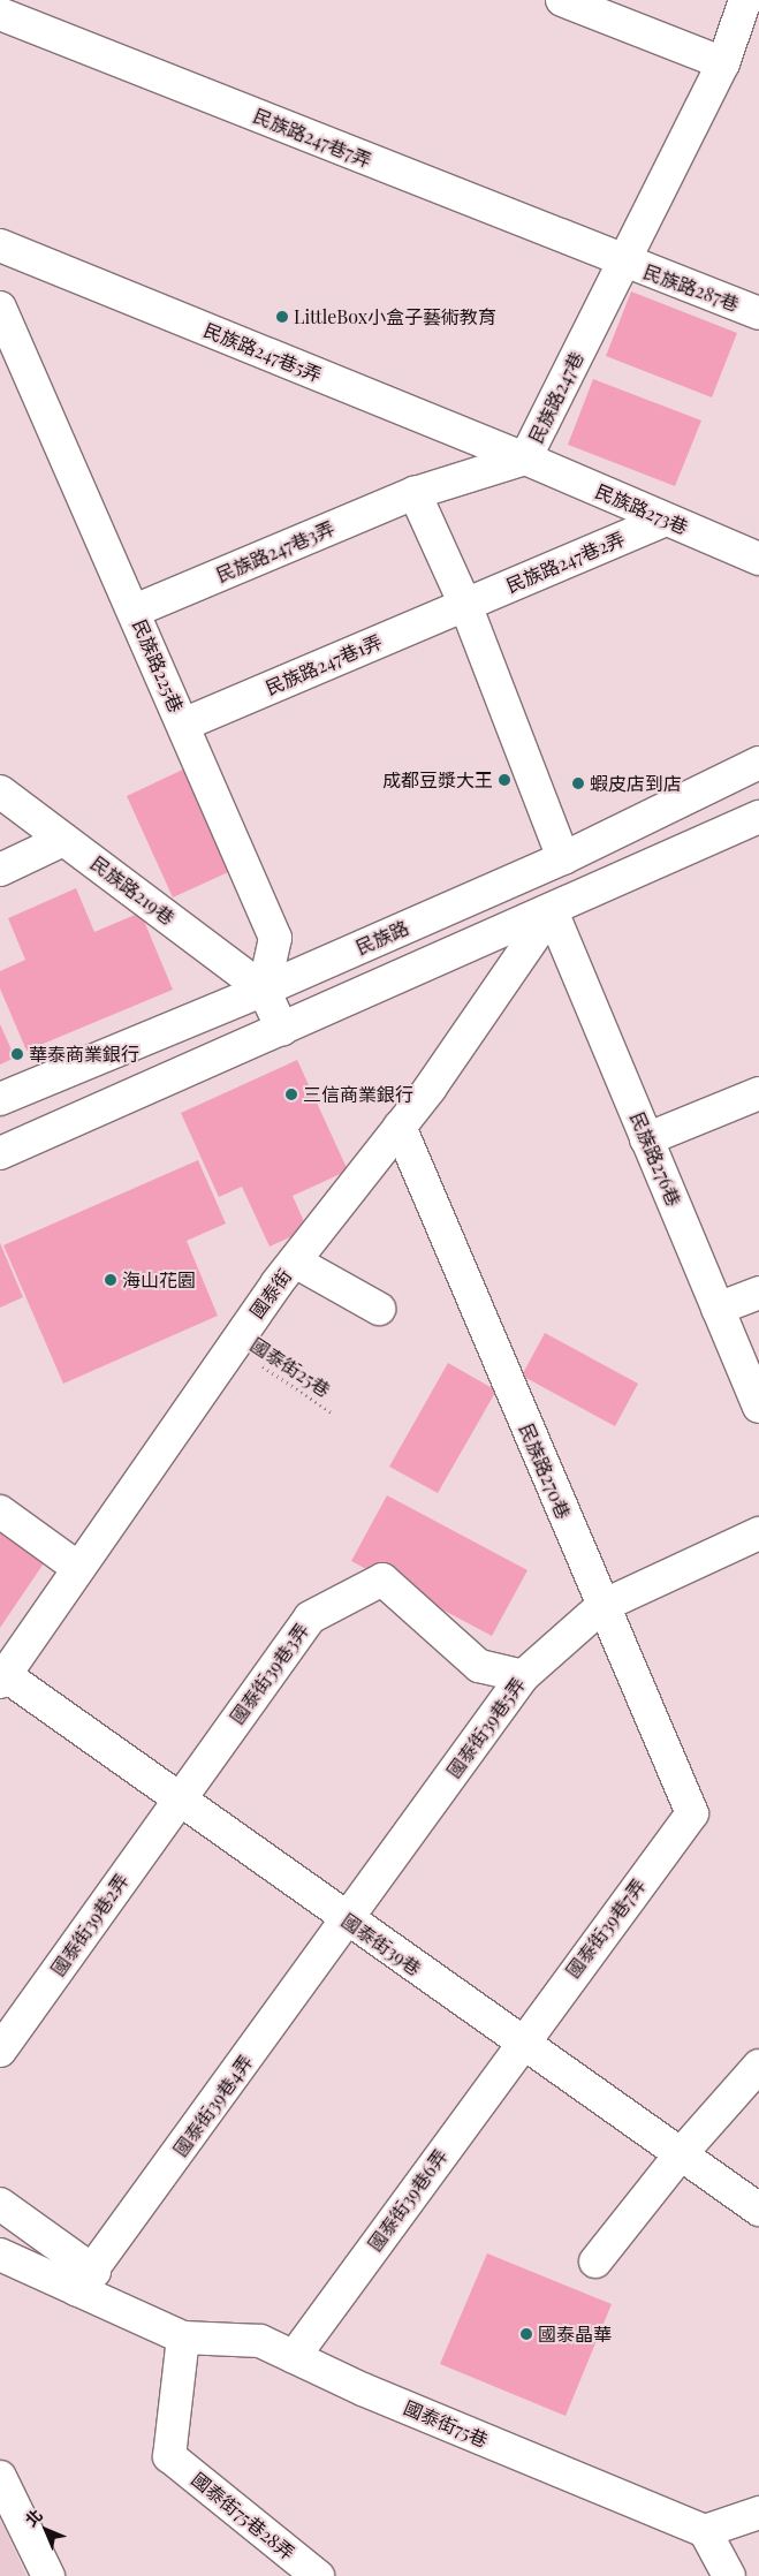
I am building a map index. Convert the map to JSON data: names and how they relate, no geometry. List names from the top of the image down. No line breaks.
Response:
{"streets":{"street":["民族路247巷7弄","民族路287巷","民族路247巷5弄","民族路247巷","民族路273巷","民族路247巷3弄","民族路247巷2弄","民族路247巷1弄","民族路225巷","民族路219巷","民族路","民族路276巷","國泰街","民族路270巷","國泰街39巷3弄","國泰街39巷5弄","國泰街39巷2弄","國泰街39巷7弄","國泰街39巷","國泰街39巷4弄","國泰街39巷6弄","國泰街75巷","國泰街75巷28弄"],"path":["國泰街25巷"]},"crossings":[["民族路247巷7弄","民族路287巷"],["民族路247巷7弄","民族路247巷"],["民族路287巷","民族路247巷"],["民族路247巷5弄","民族路247巷"],["民族路247巷5弄","民族路273巷"],["民族路247巷","民族路273巷"],["民族路247巷","民族路247巷3弄"],["民族路273巷","民族路247巷2弄"],["民族路247巷3弄","民族路225巷"],["民族路247巷2弄","民族路247巷1弄"],["民族路247巷1弄","民族路225巷"],["民族路225巷","民族路219巷"],["民族路225巷","民族路"],["民族路219巷","民族路"],["民族路276巷","國泰街"],["國泰街","國泰街25巷"],["國泰街","民族路270巷"],["國泰街","國泰街39巷"],["民族路270巷","國泰街39巷5弄"],["民族路270巷","國泰街39巷7弄"],["國泰街39巷3弄","國泰街39巷5弄"],["國泰街39巷3弄","國泰街39巷2弄"],["國泰街39巷3弄","國泰街39巷"],["國泰街39巷5弄","國泰街39巷"],["國泰街39巷5弄","國泰街39巷4弄"],["國泰街39巷2弄","國泰街39巷"],["國泰街39巷7弄","國泰街39巷"],["國泰街39巷7弄","國泰街39巷6弄"],["國泰街39巷","國泰街39巷4弄"],["國泰街39巷","國泰街39巷6弄"],["國泰街39巷4弄","國泰街75巷"],["國泰街39巷6弄","國泰街75巷"],["國泰街75巷","國泰街75巷28弄"]],"places":["LittleBox小盒子藝術教育","成都豆漿大王","蝦皮店到店","華泰商業銀行","三信商業銀行","海山花園","國泰晶華"],"north":"top left"}
